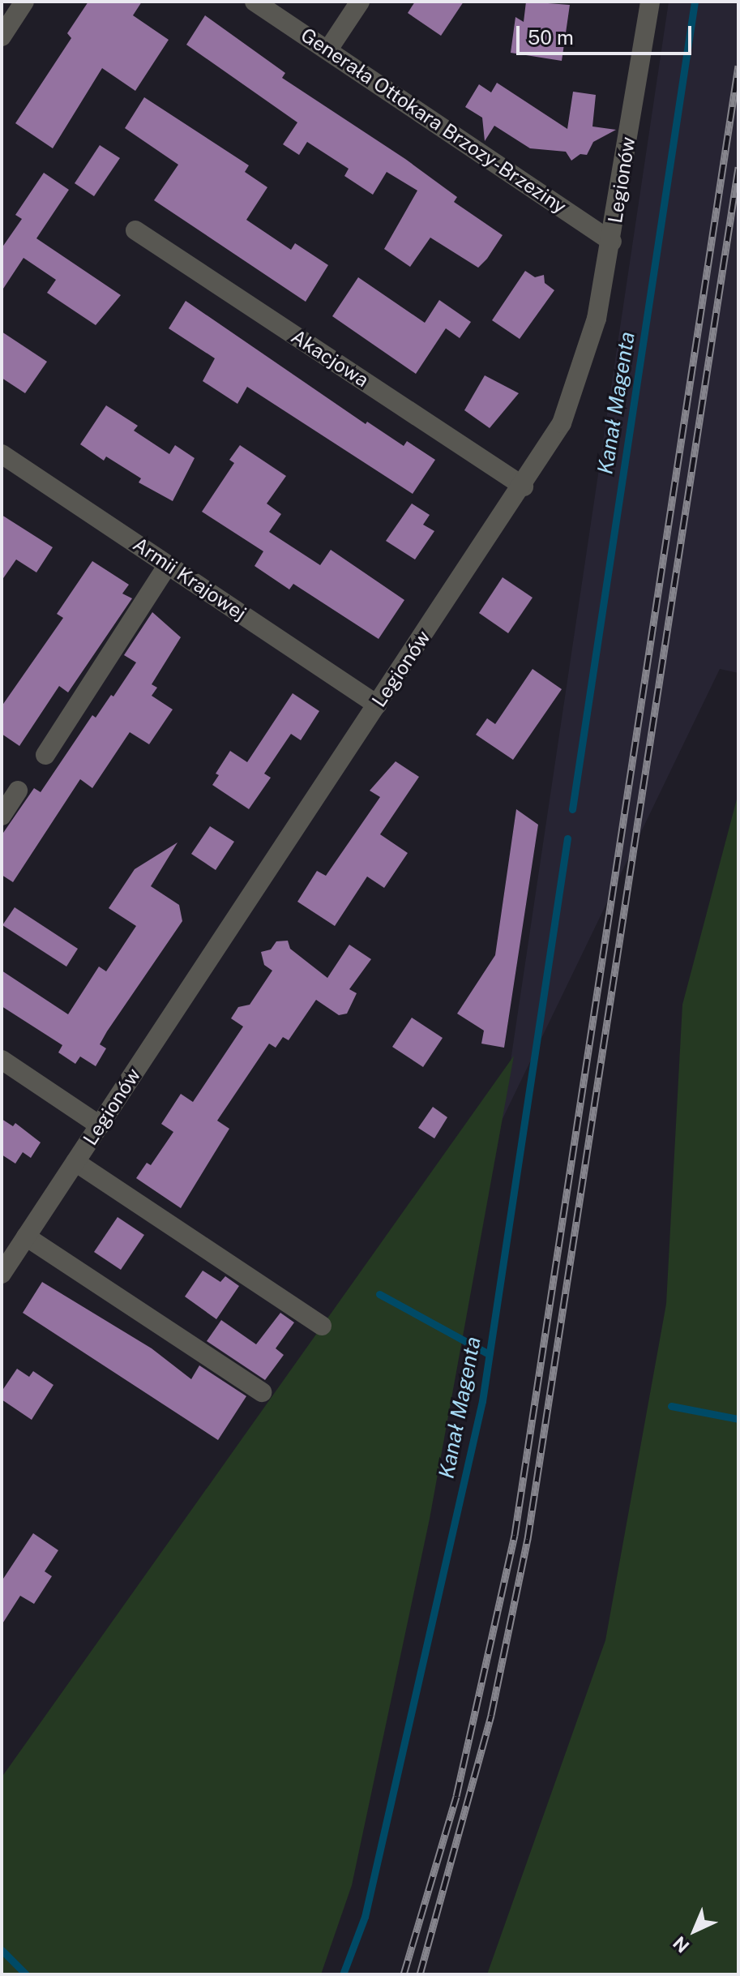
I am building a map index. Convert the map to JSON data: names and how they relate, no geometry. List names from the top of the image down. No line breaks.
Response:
{"streets":{"street":["Generała Ottokara Brzozy-Brzeziny","Legionów","Akacjowa","Armii Krajowej"]},"crossings":[["Generała Ottokara Brzozy-Brzeziny","Legionów"],["Legionów","Akacjowa"],["Legionów","Armii Krajowej"]],"water":["Kanał Magenta"],"scale_bar":"50 m","north":"bottom left"}
